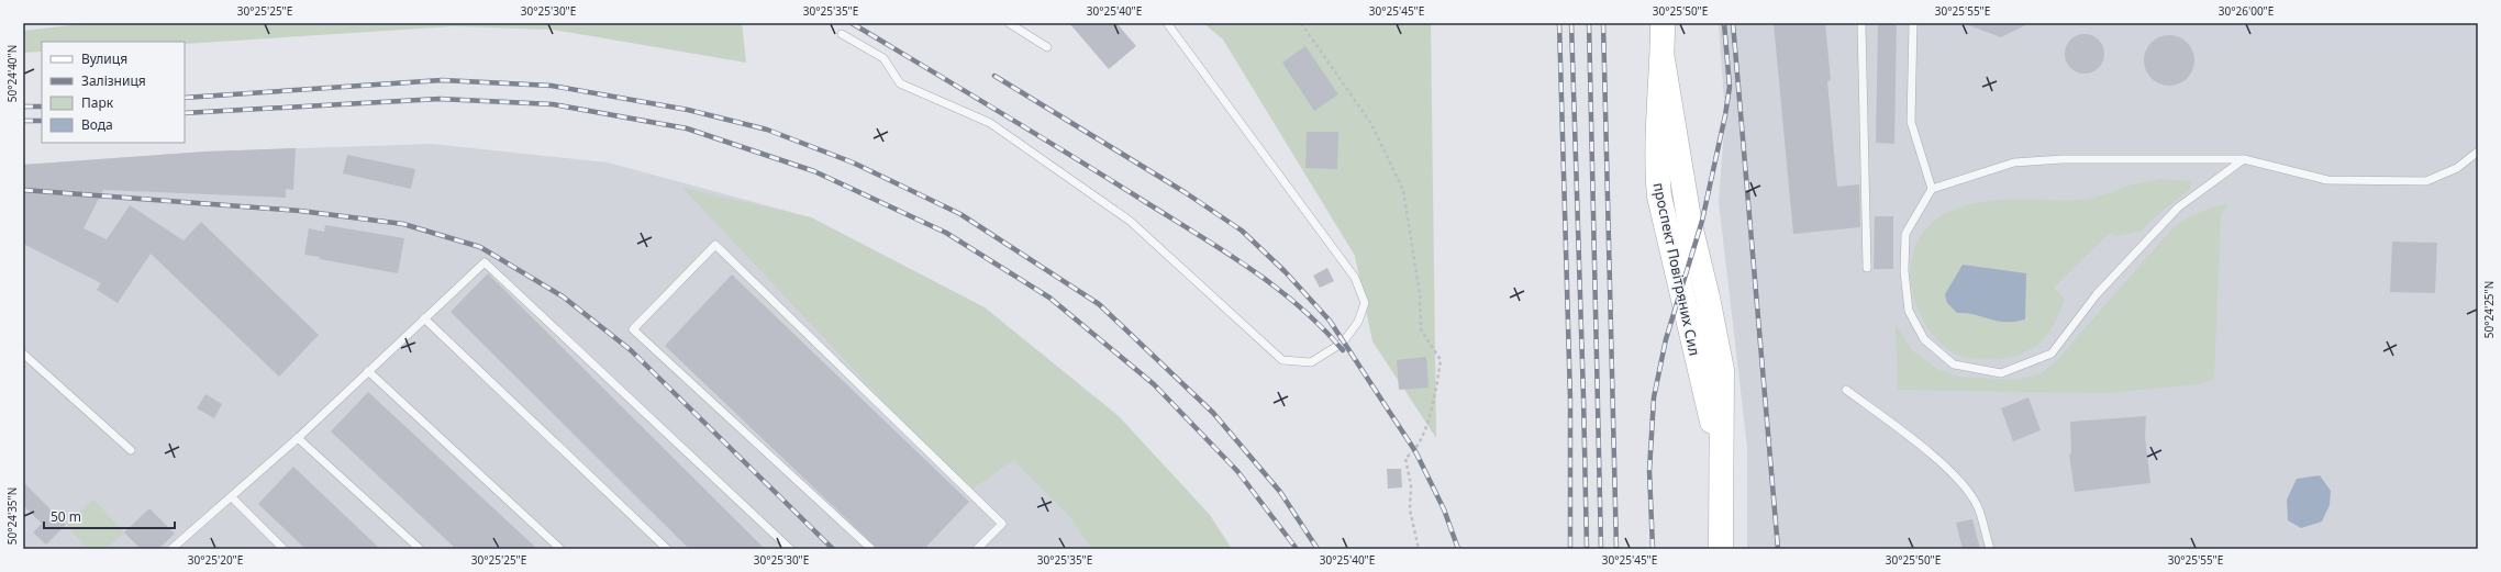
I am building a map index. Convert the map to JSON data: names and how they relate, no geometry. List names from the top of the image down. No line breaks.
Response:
{"streets":{"main road":["проспект Повітряних Сил"]},"legend":["Вулиця","Залізниця","Парк","Вода"],"scale_bar":"50 m","coordinates":["30°25'25\"E","30°25'30\"E","30°25'35\"E","30°25'40\"E","30°25'45\"E","30°25'50\"E","30°25'55\"E","30°26'00\"E","50°24'40\"N","50°24'25\"N","50°24'35\"N","30°25'20\"E"]}
